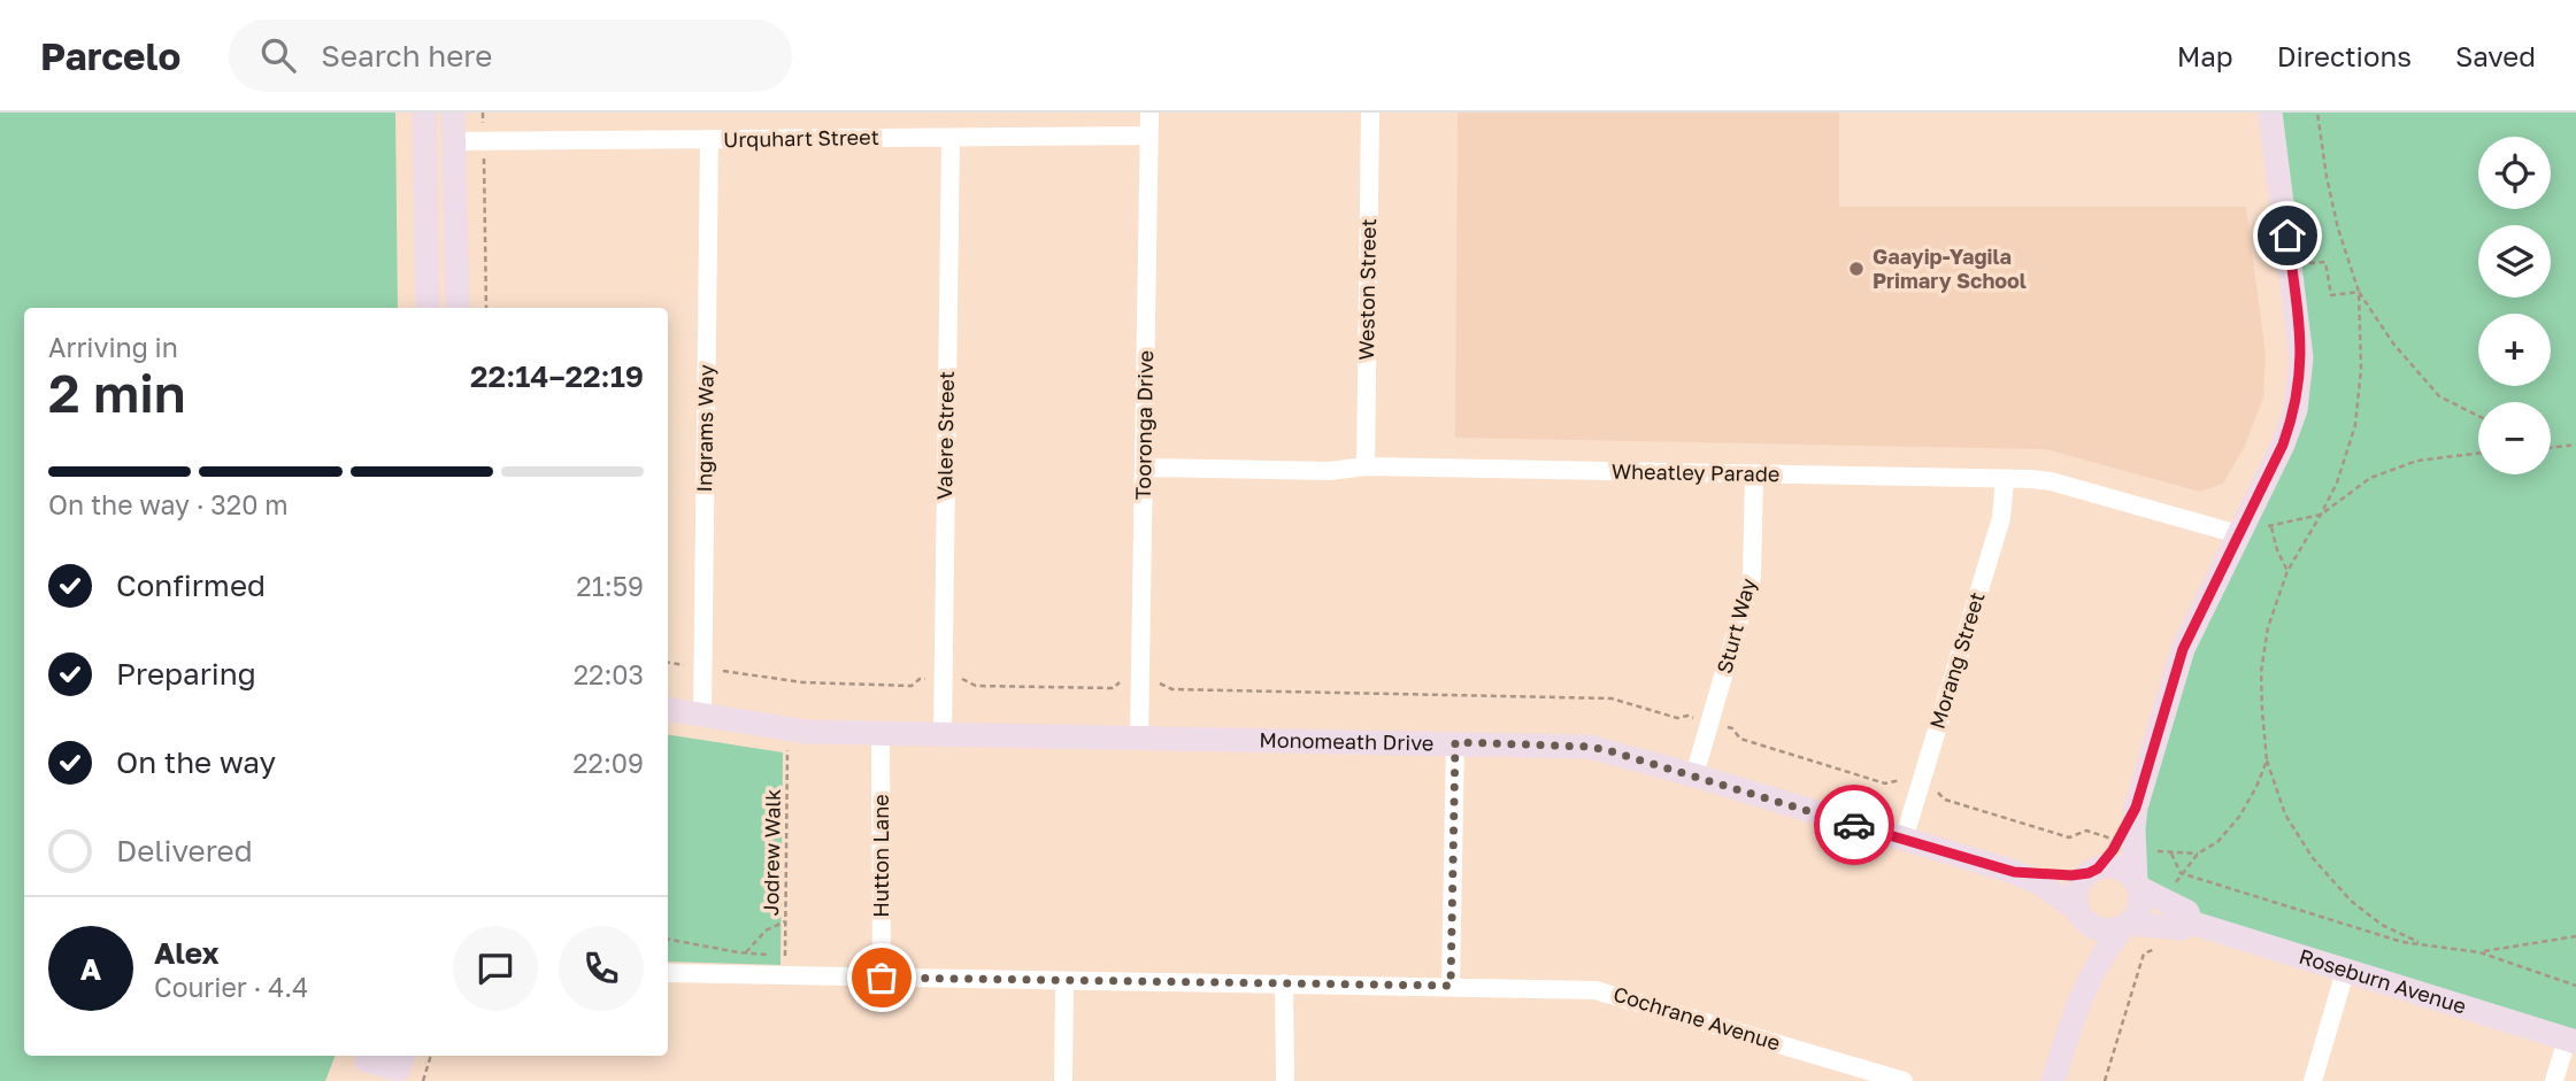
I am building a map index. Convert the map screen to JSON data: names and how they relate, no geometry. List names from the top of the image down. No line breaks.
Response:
{"streets":{"street":["Urquhart Street","Weston Street","Tooronga Drive","Ingrams Way","Valere Street","Wheatley Parade","Sturt Way","Morang Street","Monomeath Drive","Hutton Lane","Roseburn Avenue","Cochrane Avenue"],"path":["Jodrew Walk"]},"crossings":[["Urquhart Street","Tooronga Drive"],["Urquhart Street","Ingrams Way"],["Urquhart Street","Valere Street"],["Weston Street","Wheatley Parade"],["Tooronga Drive","Wheatley Parade"],["Tooronga Drive","Monomeath Drive"],["Ingrams Way","Monomeath Drive"],["Valere Street","Monomeath Drive"],["Wheatley Parade","Sturt Way"],["Wheatley Parade","Morang Street"],["Sturt Way","Monomeath Drive"],["Morang Street","Monomeath Drive"],["Monomeath Drive","Jodrew Walk"],["Monomeath Drive","Hutton Lane"],["Monomeath Drive","Roseburn Avenue"],["Jodrew Walk","Cochrane Avenue"],["Hutton Lane","Cochrane Avenue"]],"places":["Gaayip-Yagila Primary School"],"page":{"header":"Parcelo","search":"Search here","nav":["Map","Directions","Saved"],"map_buttons":["+","−"],"heading":["2 min","Arriving in","22:14–22:19"],"panel":["Alex","Courier · 4.4"],"bar":"On the way · 320 m","list":[["Confirmed","21:59"],["Preparing","22:03"],["On the way","22:09"],"Delivered"],"round":"A"}}
